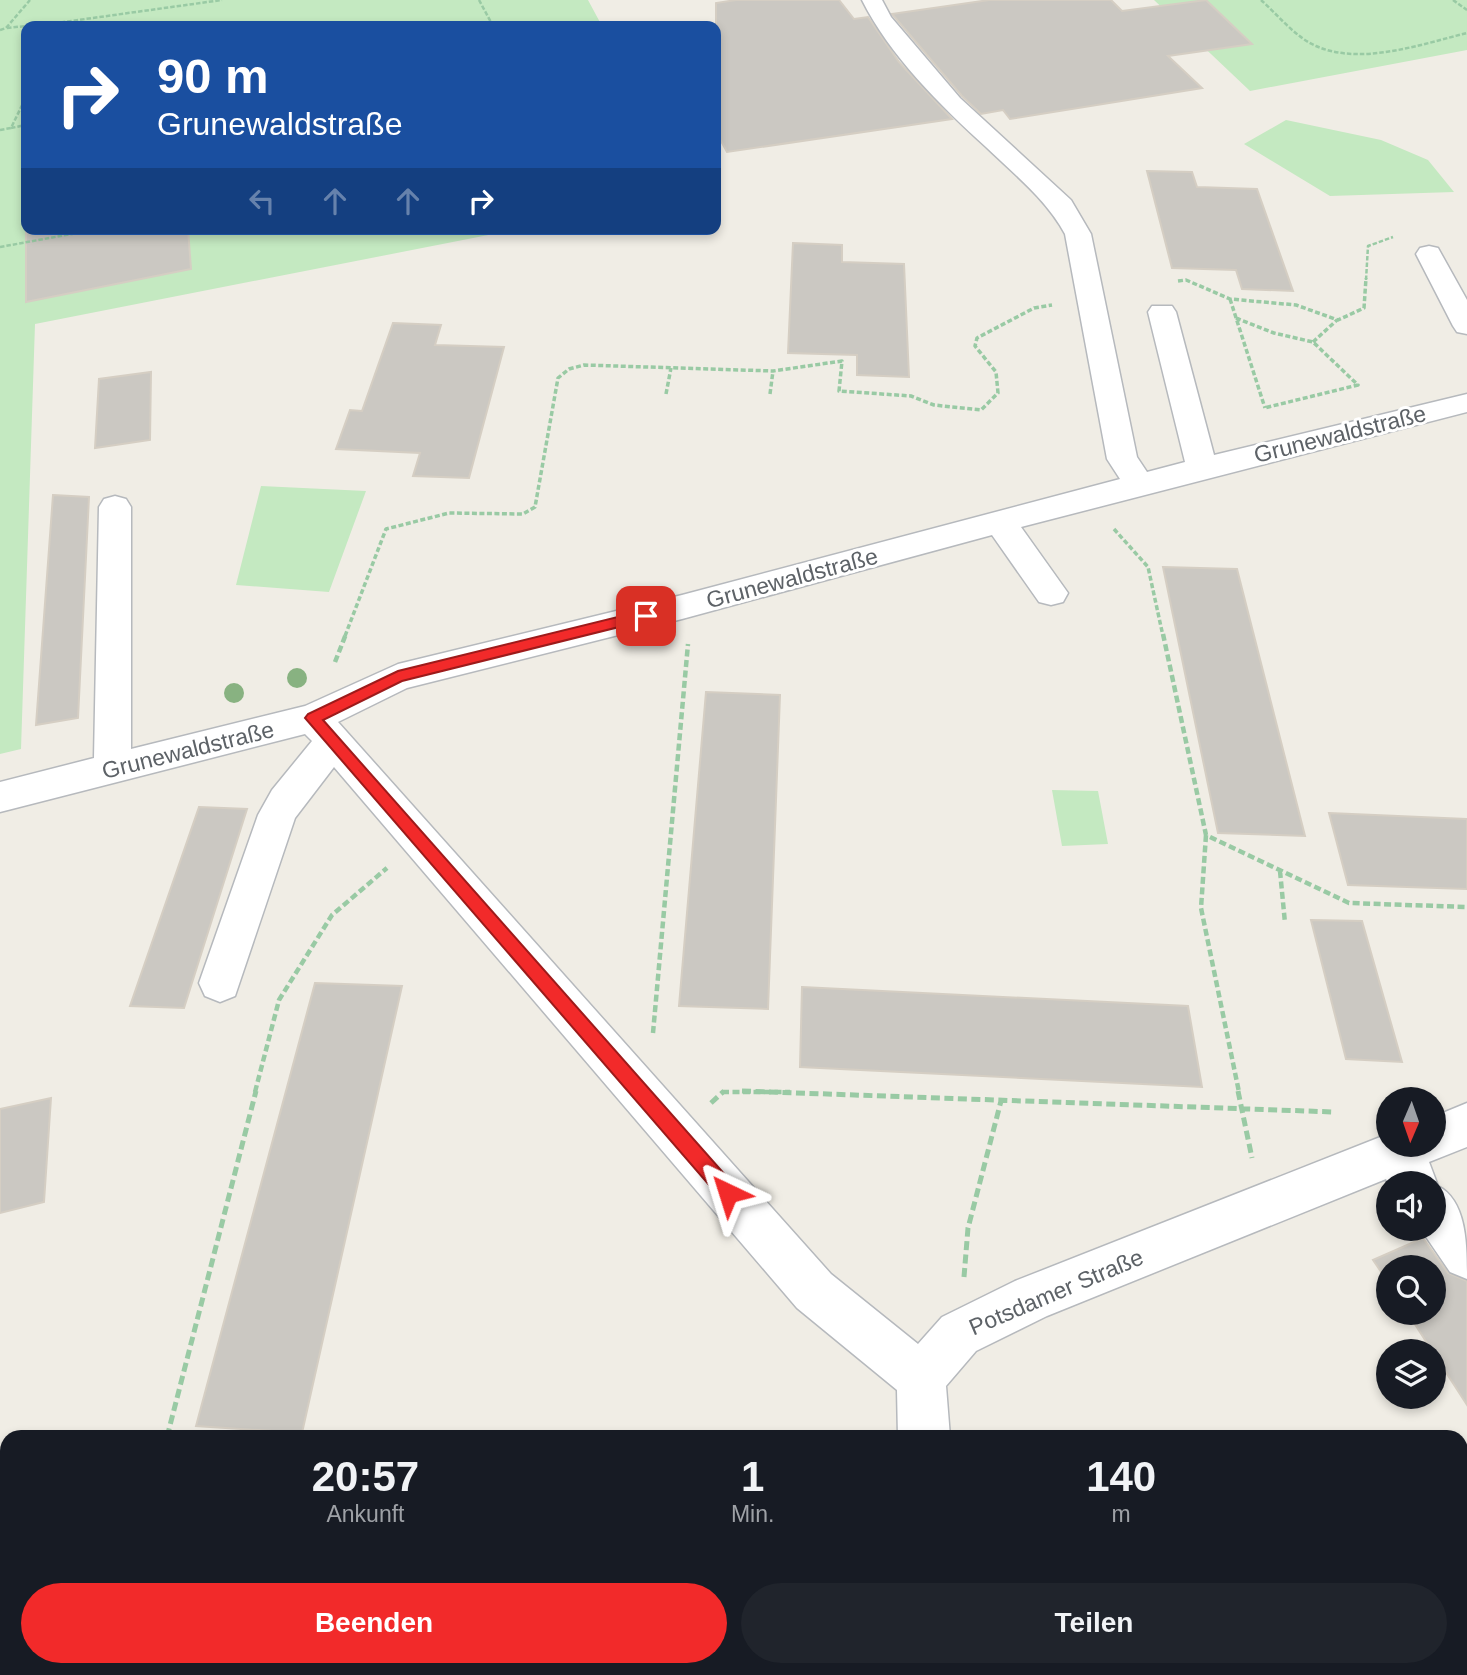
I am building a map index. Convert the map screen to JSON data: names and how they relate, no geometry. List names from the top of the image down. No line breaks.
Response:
{"streets":{"street":["Grunewaldstraße","Potsdamer Straße"]},"north":"bottom","page":{"turn":["90 m","Grunewaldstraße"],"eta":["20:57","Ankunft","1","Min.","140","m"],"buttons":["Beenden","Teilen"]}}
